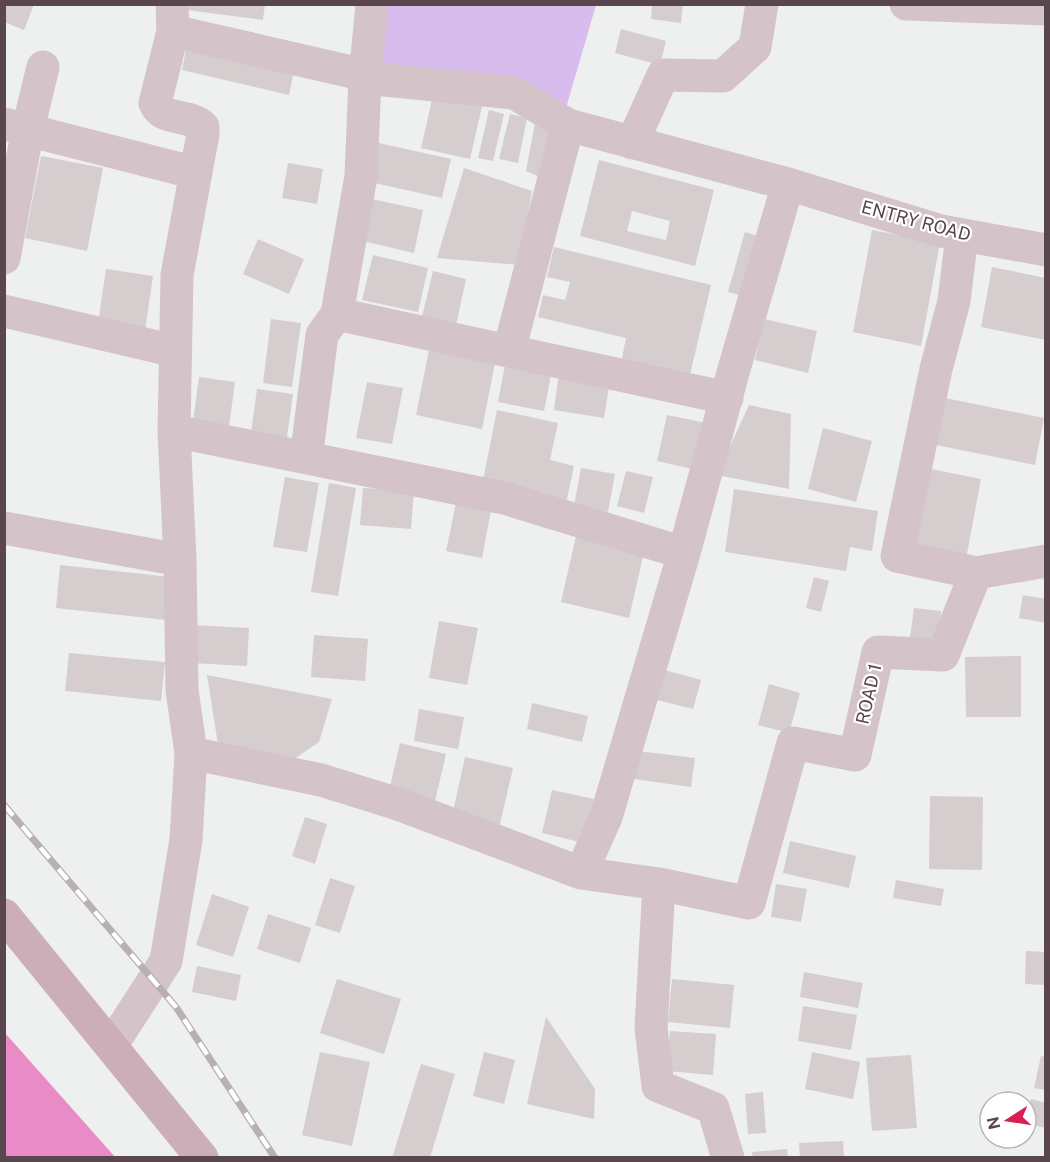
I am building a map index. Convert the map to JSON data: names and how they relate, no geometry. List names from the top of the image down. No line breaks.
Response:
{"streets":{"street":["ENTRY ROAD","ROAD 1"]},"north":"left"}
